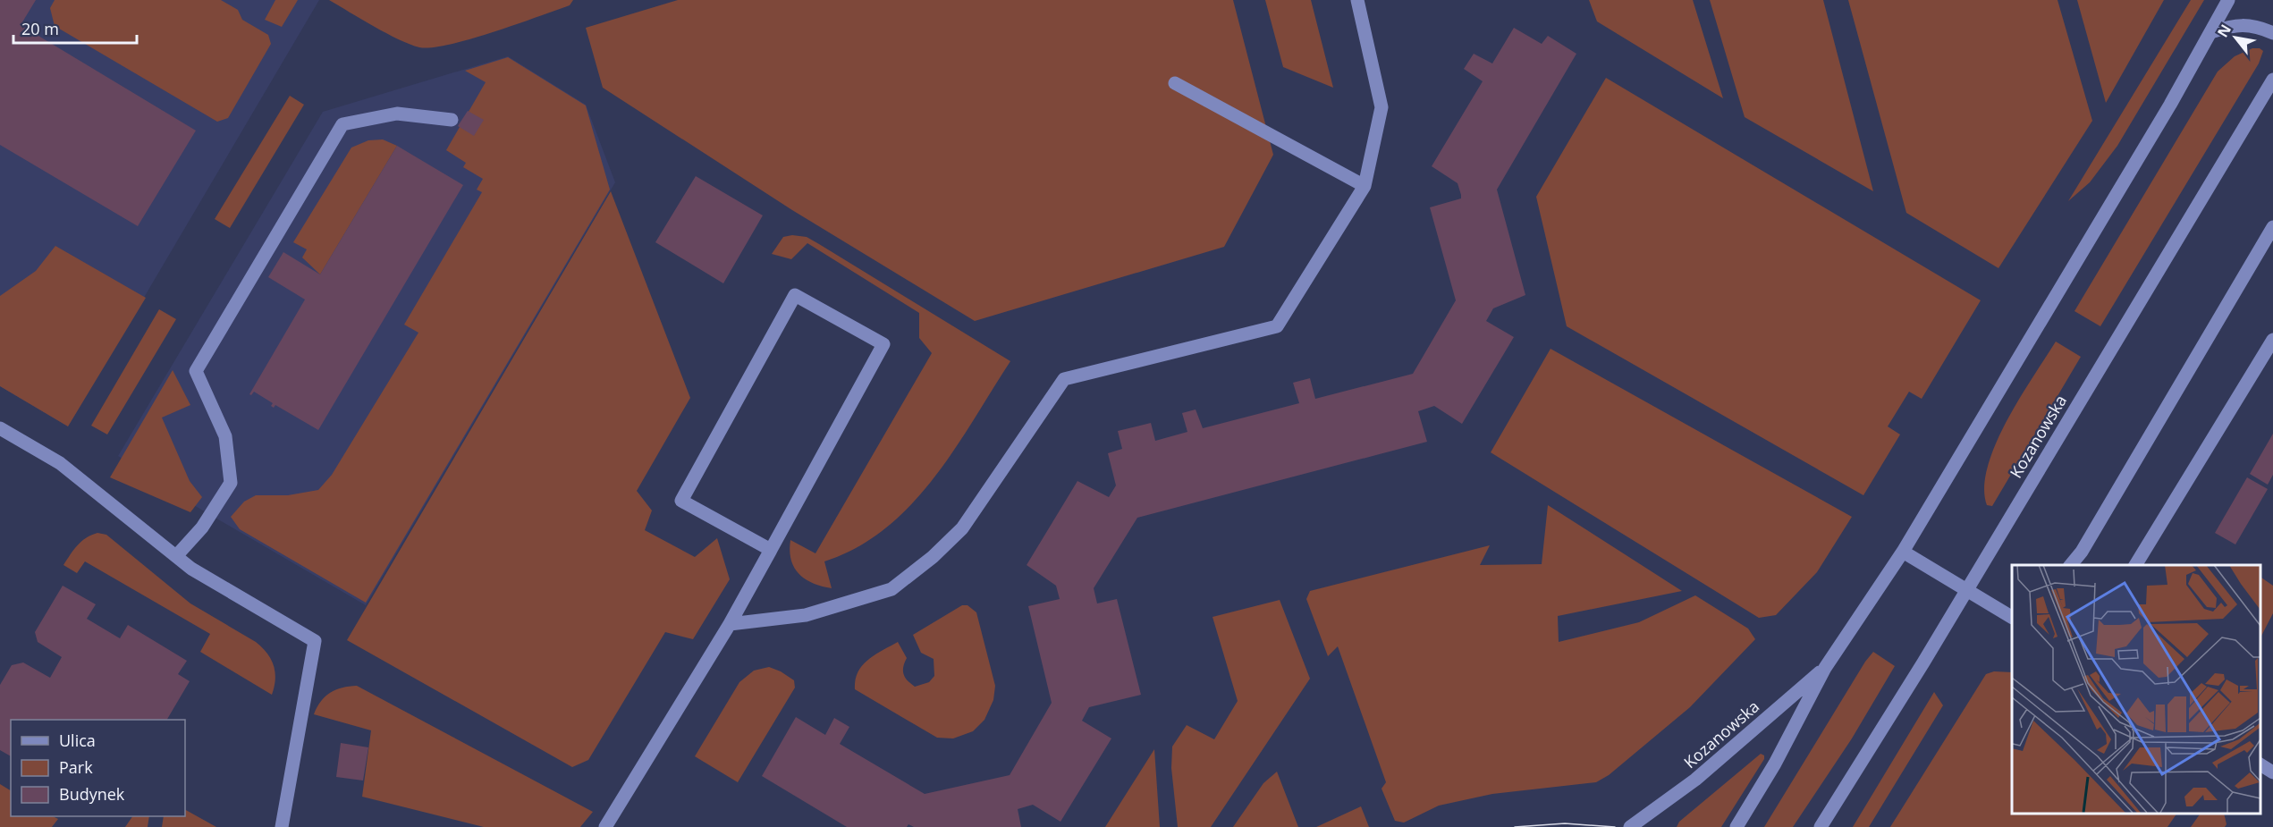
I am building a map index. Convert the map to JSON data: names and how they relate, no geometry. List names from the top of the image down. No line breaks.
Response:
{"streets":{"street":["Kozanowska"]},"legend":["Ulica","Park","Budynek"],"scale_bar":"20 m","north":"top left"}
